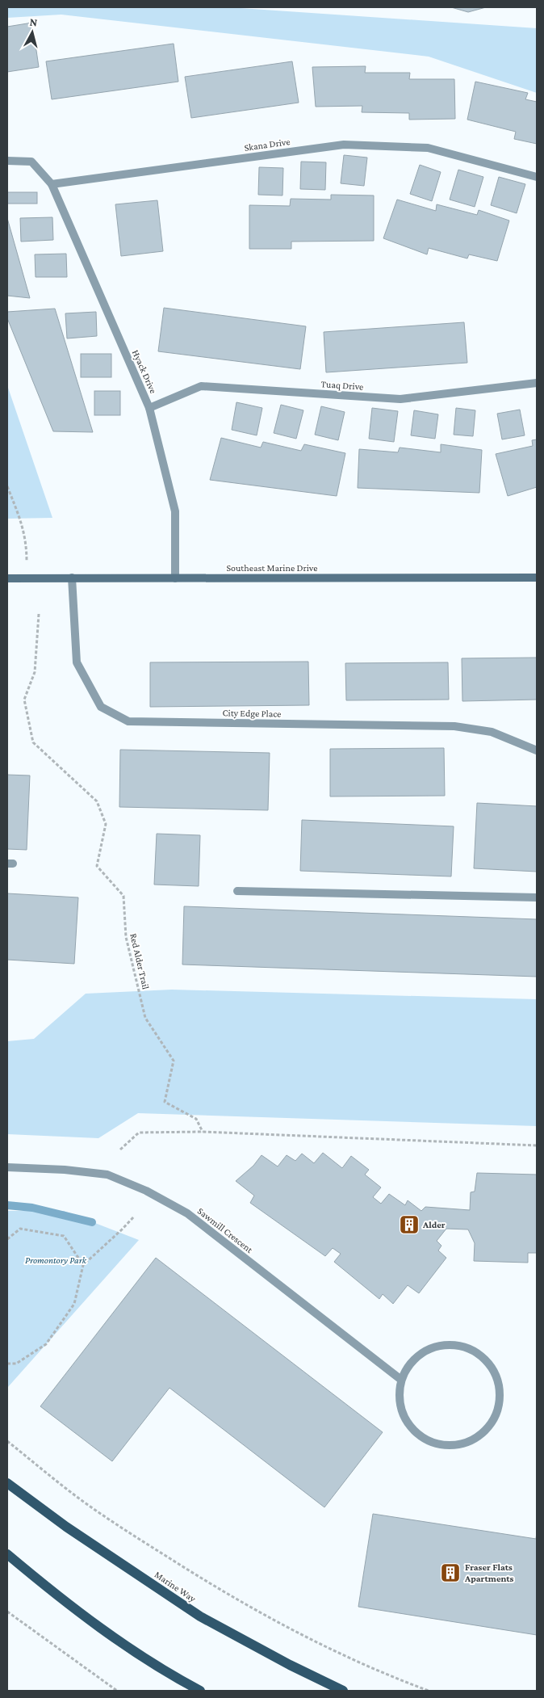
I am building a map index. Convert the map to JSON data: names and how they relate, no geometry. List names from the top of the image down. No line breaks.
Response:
{"streets":{"main road":["Marine Way"],"street":["Skana Drive","Hyack Drive","Tuaq Drive","Southeast Marine Drive","City Edge Place","Sawmill Crescent"],"path":["Red Alder Trail"]},"crossings":[["Skana Drive","Hyack Drive"],["Hyack Drive","Tuaq Drive"],["Hyack Drive","Southeast Marine Drive"],["Southeast Marine Drive","City Edge Place"]],"parks":["Promontory Park"],"places":{"building":["Alder","Fraser Flats Apartments"]},"north":"top"}
